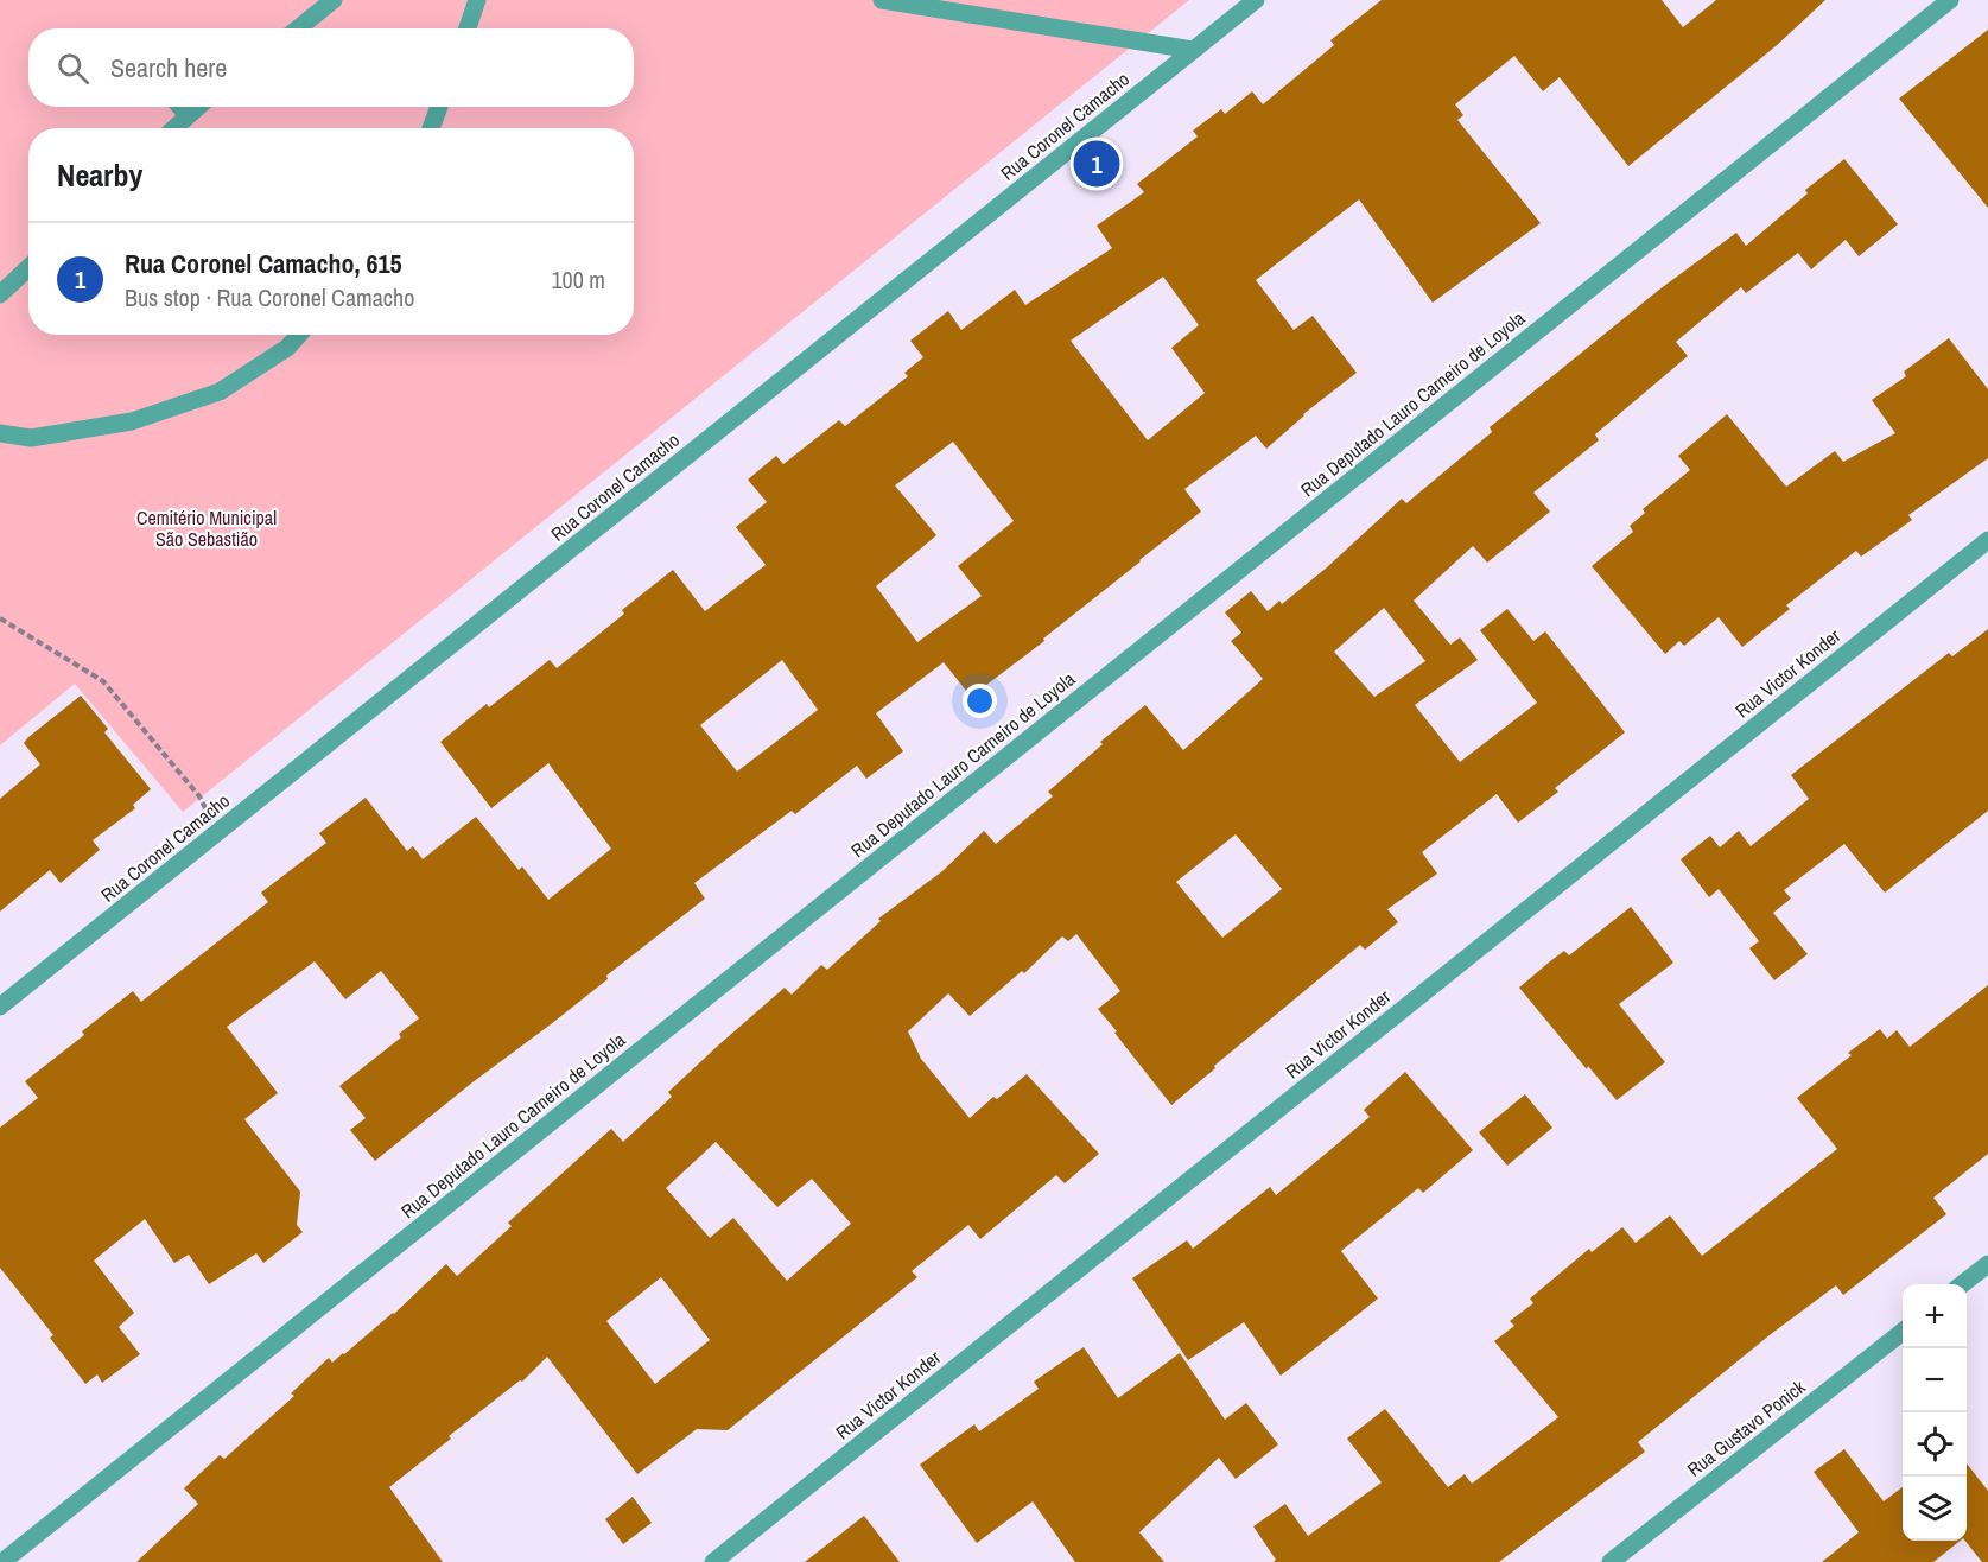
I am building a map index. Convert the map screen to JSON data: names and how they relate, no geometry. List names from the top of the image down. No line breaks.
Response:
{"streets":{"street":["Rua Coronel Camacho","Rua Deputado Lauro Carneiro de Loyola","Rua Victor Konder","Rua Gustavo Ponick"]},"parks":["Cemitério Municipal São Sebastião"],"page":{"search":"Search here","heading":"Nearby","pins":"1","list":[{"mark":"1","name":"Rua Coronel Camacho, 615","note":"Bus stop · Rua Coronel Camacho","value":"100 m"}],"map_buttons":["+","−"]}}
